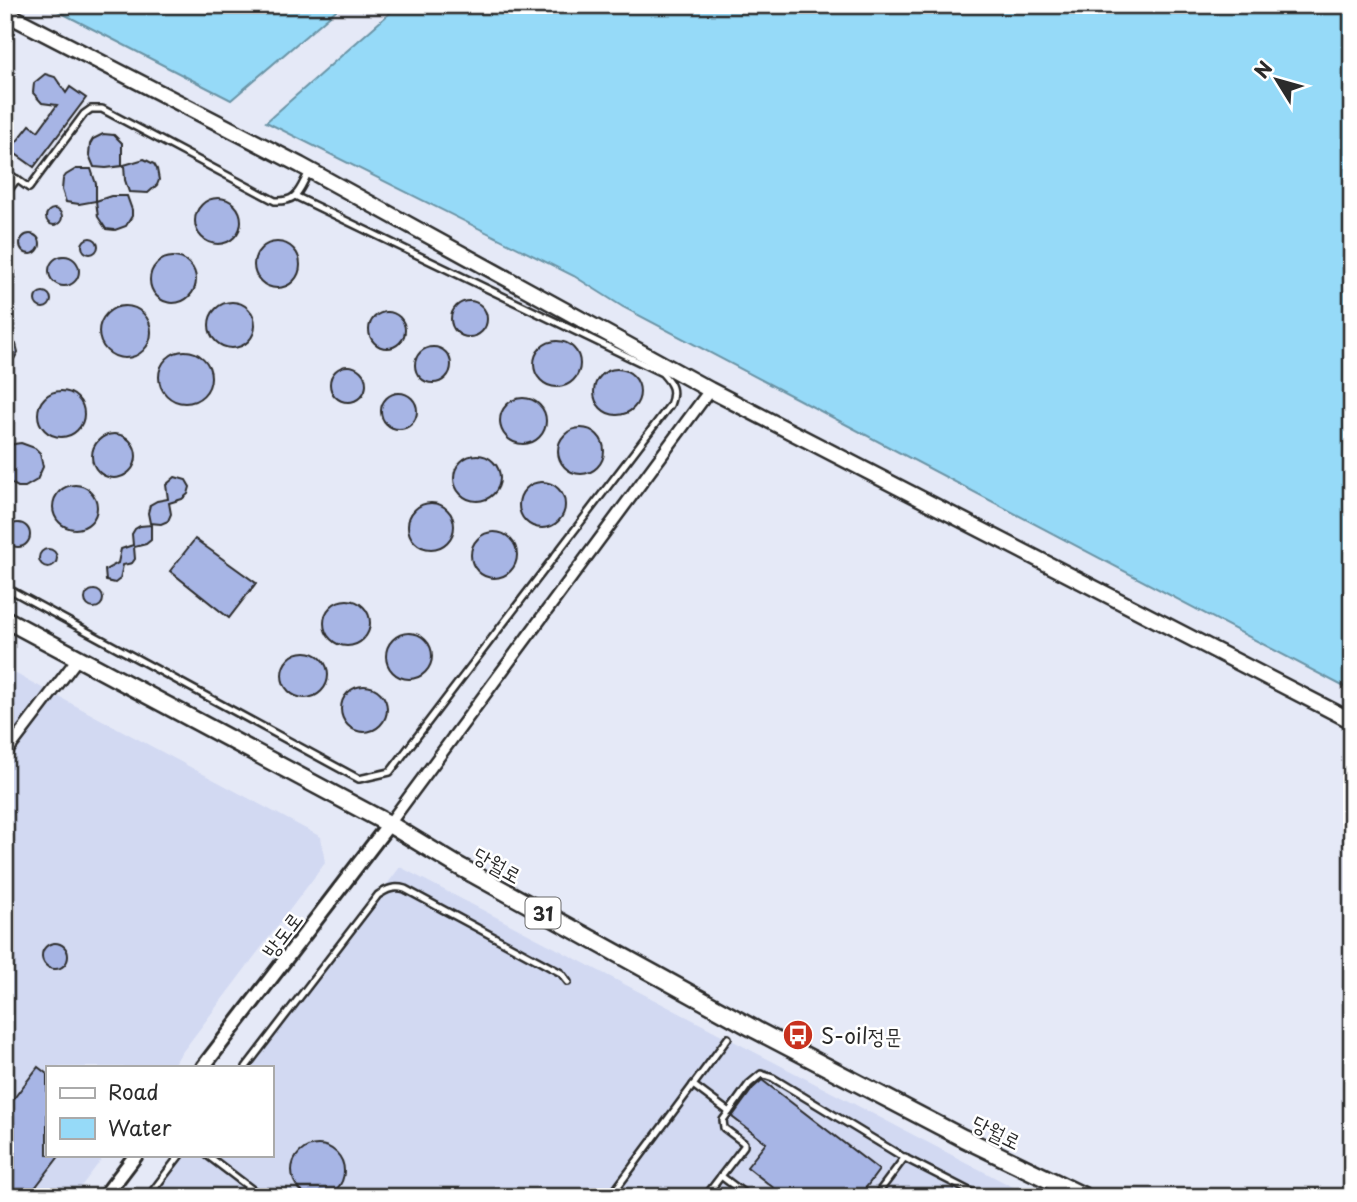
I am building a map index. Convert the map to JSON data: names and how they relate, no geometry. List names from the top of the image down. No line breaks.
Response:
{"streets":{"main road":["당월로","31"],"street":["방도로"]},"crossings":[["당월로","방도로"]],"places":{"bus stop":["S-oil정문"]},"legend":["Road","Water"],"north":"top left"}
